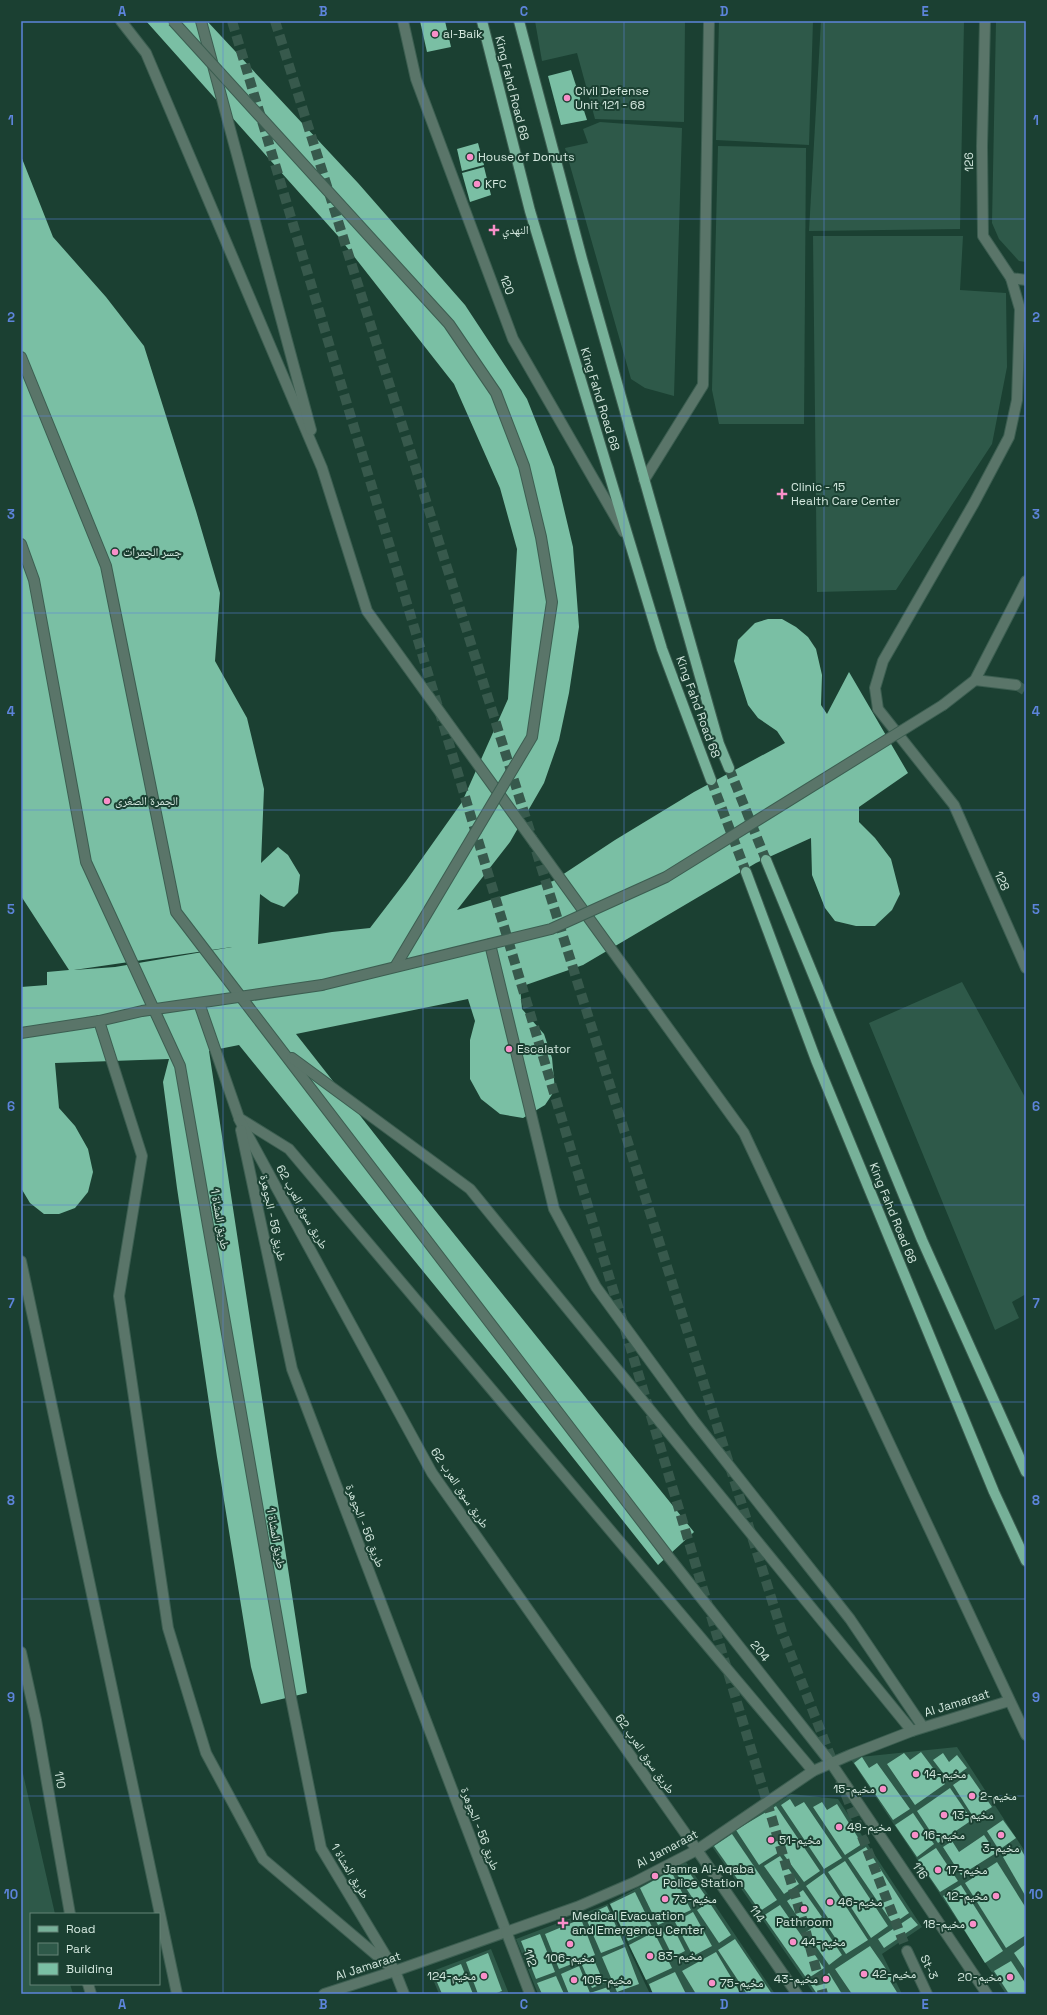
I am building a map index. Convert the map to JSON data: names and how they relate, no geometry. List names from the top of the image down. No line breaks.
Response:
{"streets":{"main road":["King Fahd Road 68"],"street":["126","120","128","طريق سوق العرب 62","طريق 56 - الجوهرة","طريق المشاة 1","204","Al Jamaraat","110","116","114","112","St-3"]},"crossings":[["King Fahd Road 68","120"],["126","128"],["طريق سوق العرب 62","طريق 56 - الجوهرة"],["طريق سوق العرب 62","Al Jamaraat"],["طريق سوق العرب 62","114"],["طريق 56 - الجوهرة","Al Jamaraat"],["طريق 56 - الجوهرة","112"],["طريق المشاة 1","Al Jamaraat"],["204","Al Jamaraat"],["204","116"],["Al Jamaraat","116"],["Al Jamaraat","114"],["Al Jamaraat","112"]],"places":{"other":["al-Baik","Civil Defense Unit 121 - 68","House of Donuts","KFC","جسر الجمرات","الجمرة الصغرى","Escalator","مخيم-14","مخيم-15","مخيم-2","مخيم-13","مخيم-49","مخيم-16","مخيم-3","مخيم-51","مخيم-17","Jamra Al-Aqaba Police Station","مخيم-12","مخيم-73","مخيم-46","Pathroom","مخيم-18","مخيم-44","مخيم-106","مخيم-83","مخيم-42","مخيم-124","مخيم-20","مخيم-43","مخيم-105","مخيم-75"],"health":["النهدي","Clinic - 15 Health Care Center","Medical Evacuation and Emergency Center"]},"legend":["Road","Park","Building"],"grid":{"columns":["A","B","C","D","E"],"rows":["1","2","3","4","5","6","7","8","9","10"]}}
